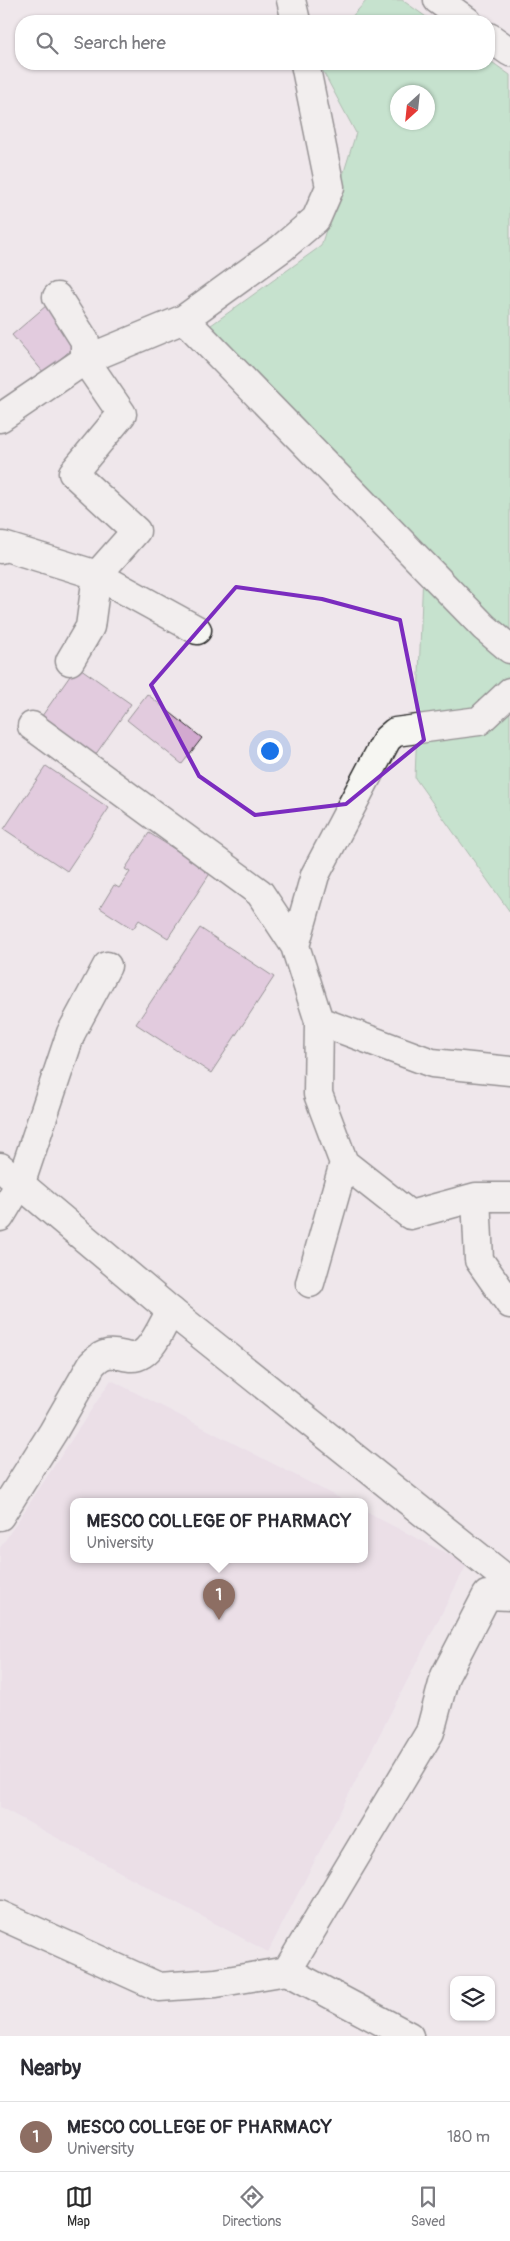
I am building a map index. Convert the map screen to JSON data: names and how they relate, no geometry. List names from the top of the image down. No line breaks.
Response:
{"north":"bottom left","page":{"search":"Search here","popup":["MESCO COLLEGE OF PHARMACY","University"],"pins":"1","heading":"Nearby","list":[{"mark":"1","name":"MESCO COLLEGE OF PHARMACY","note":"University","value":"180 m"}],"nav":["Map","Directions","Saved"]}}
